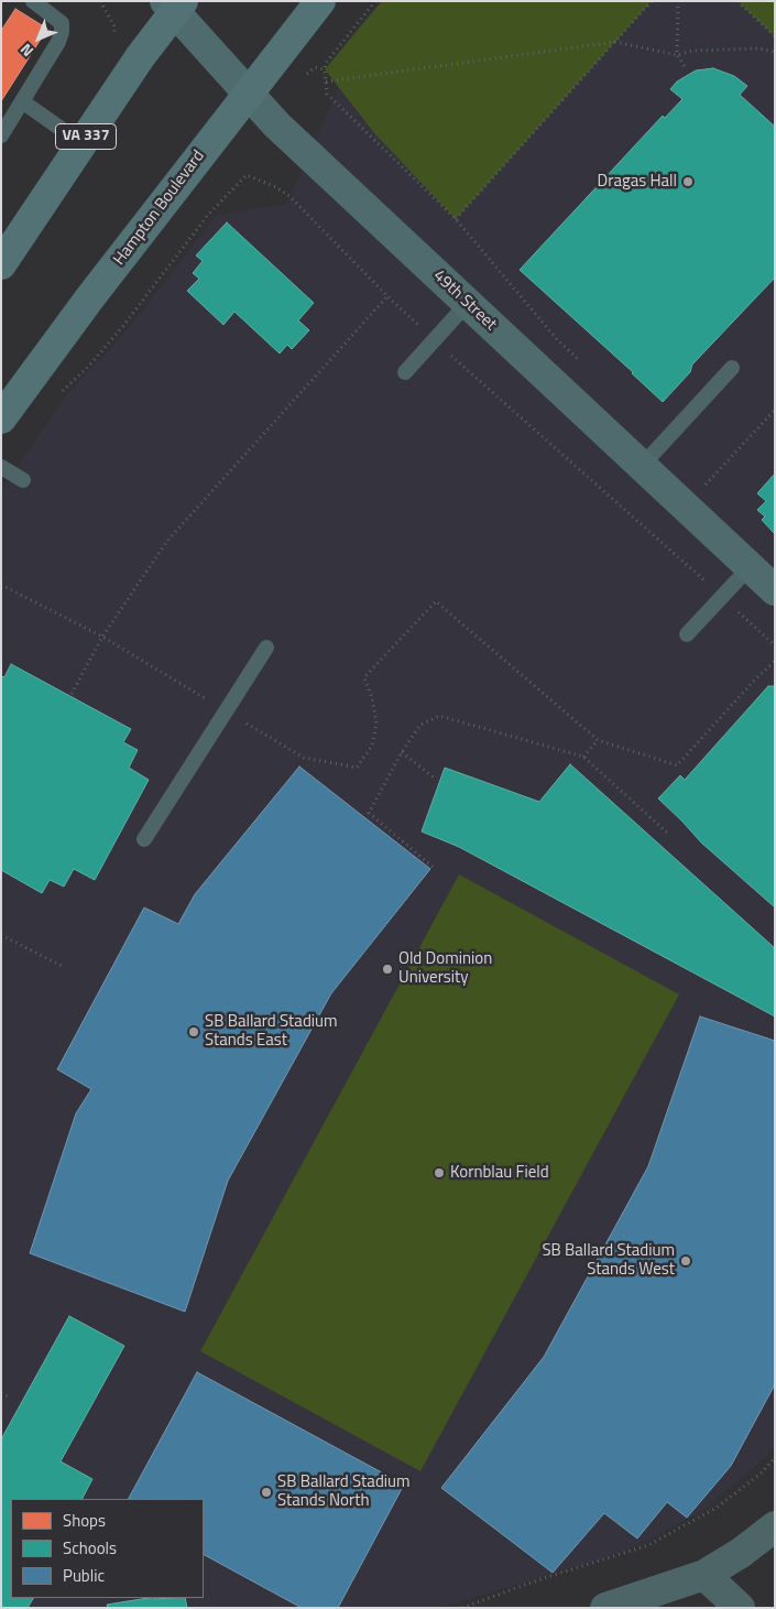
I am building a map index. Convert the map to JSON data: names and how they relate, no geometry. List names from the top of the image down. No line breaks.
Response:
{"streets":{"main road":["VA 337","Hampton Boulevard"],"street":["49th Street"]},"crossings":[["VA 337","49th Street"],["Hampton Boulevard","49th Street"]],"places":["Dragas Hall","Old Dominion University","SB Ballard Stadium Stands East","Kornblau Field","SB Ballard Stadium Stands West","SB Ballard Stadium Stands North"],"legend":["Shops","Schools","Public"],"north":"bottom left"}
